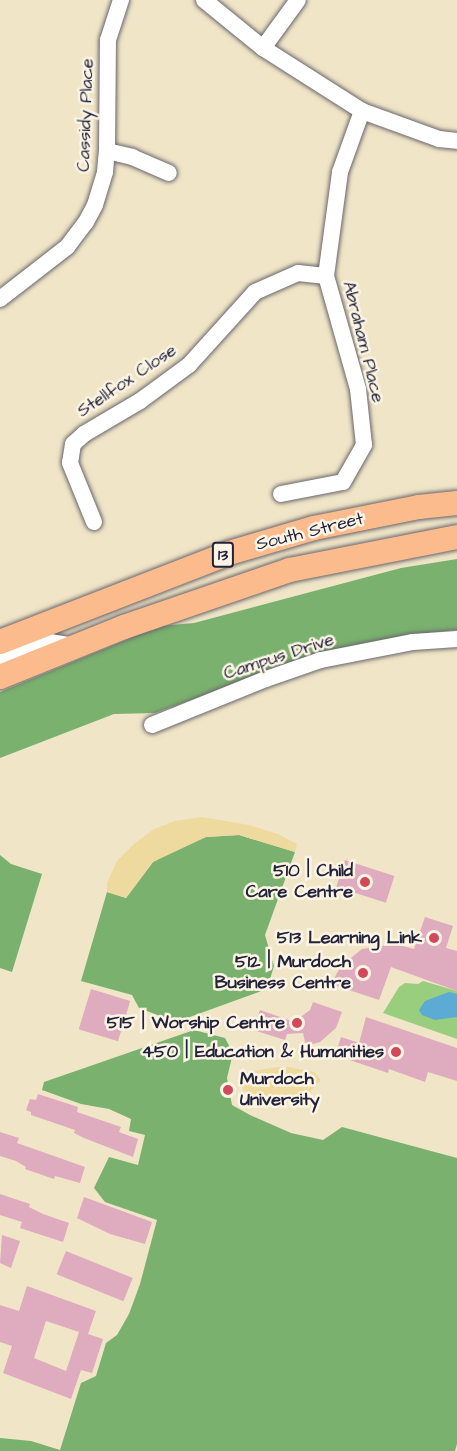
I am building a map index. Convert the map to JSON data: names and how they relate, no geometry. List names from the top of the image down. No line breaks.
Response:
{"streets":{"highway":["South Street","13"],"street":["Cassidy Place","Abraham Place","Stellfox Close","Campus Drive"]},"crossings":[["Abraham Place","Stellfox Close"]],"places":["510 | Child Care Centre","513 Learning Link","512 | Murdoch Business Centre","515 | Worship Centre","450 | Education & Humanities","Murdoch University"]}
